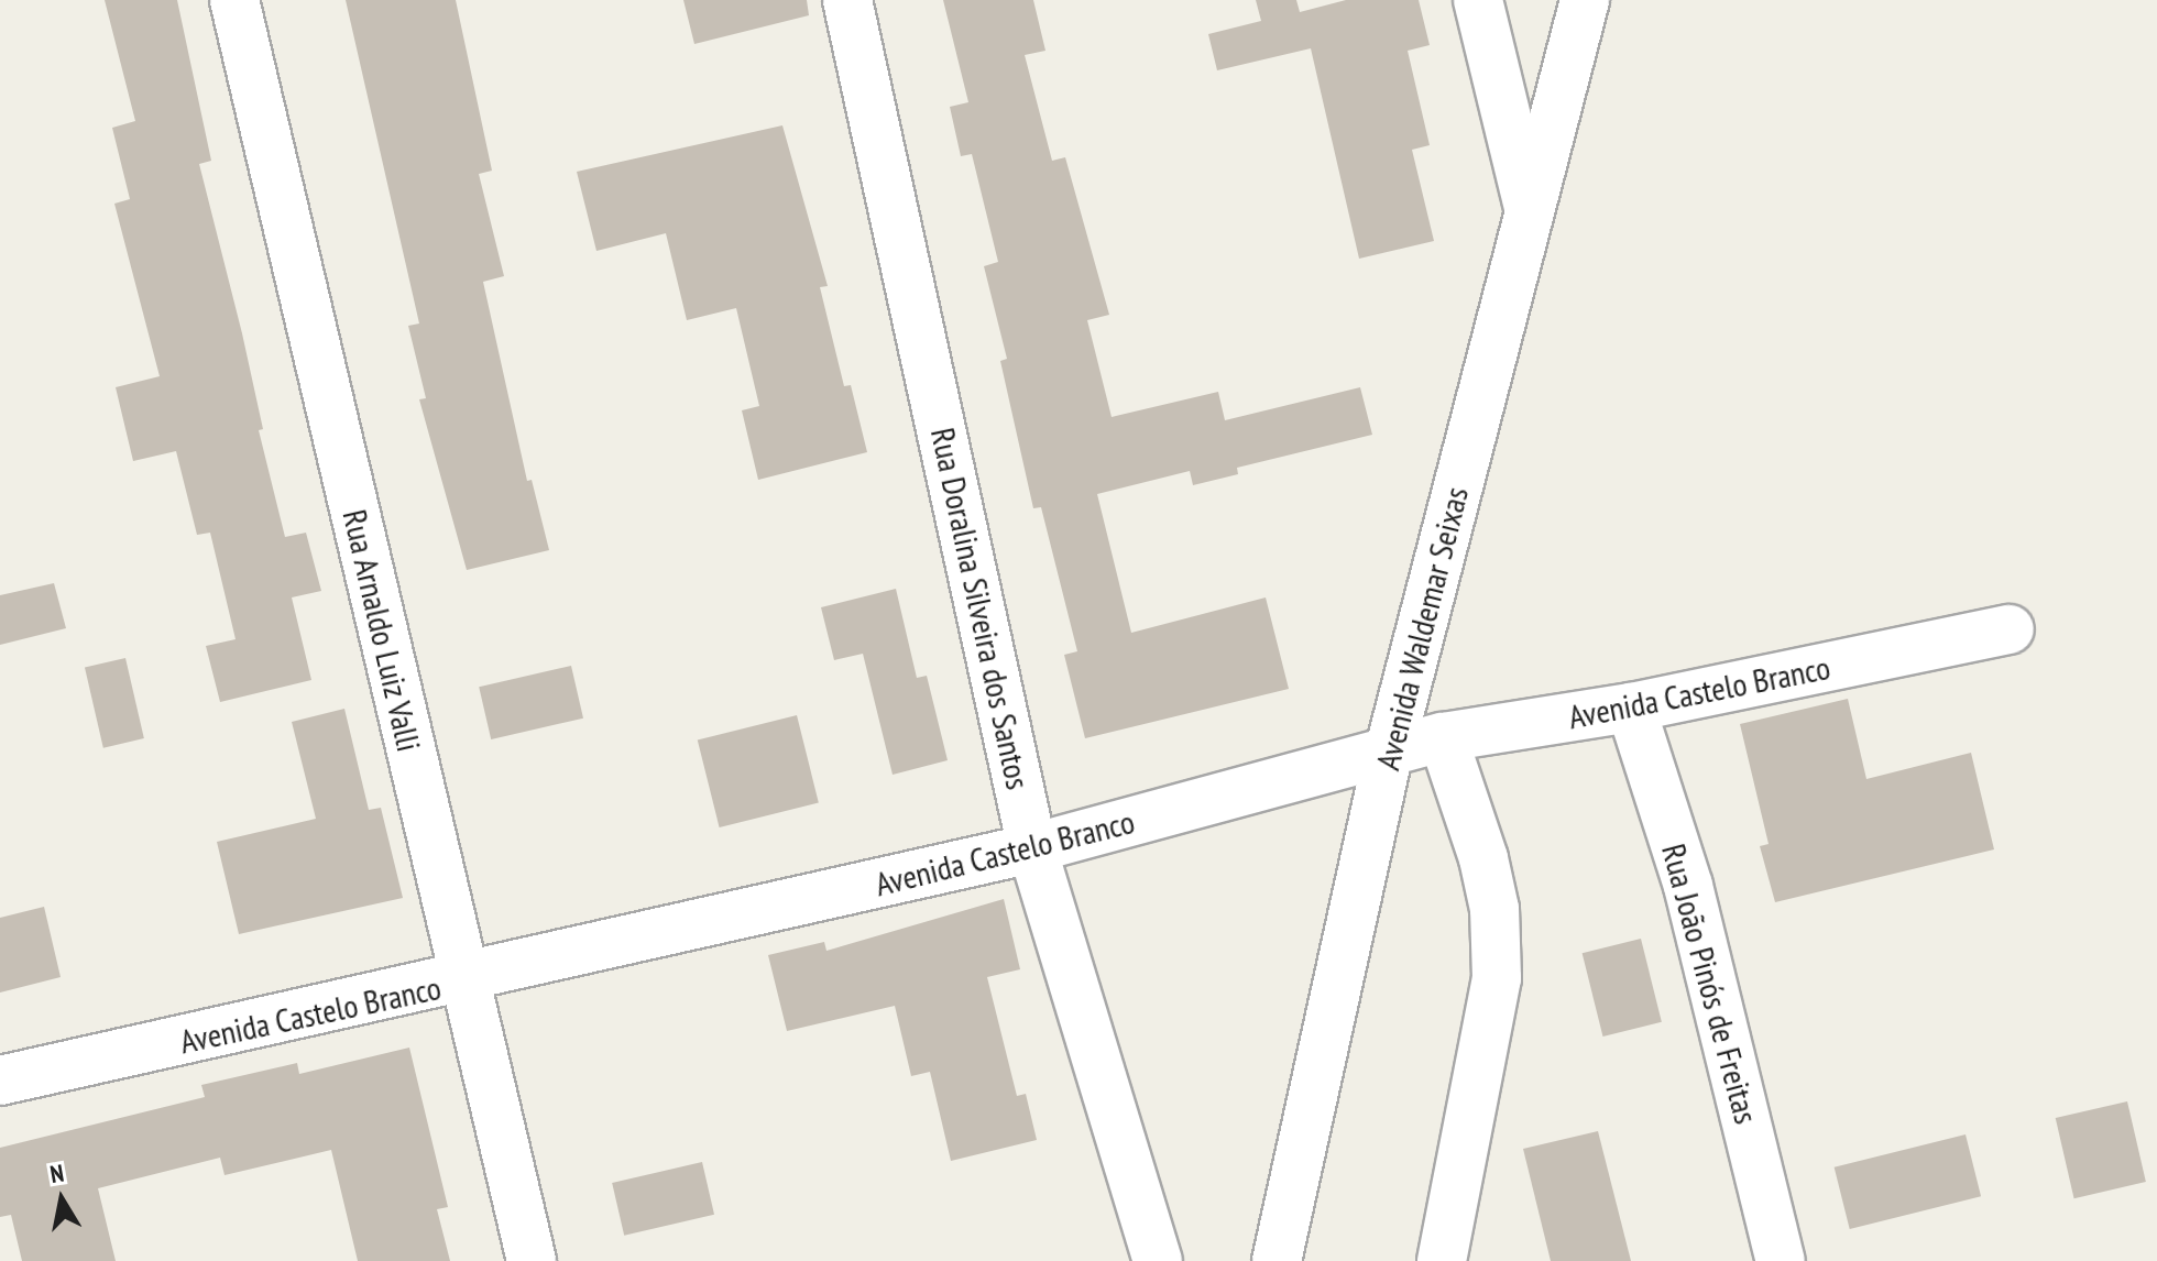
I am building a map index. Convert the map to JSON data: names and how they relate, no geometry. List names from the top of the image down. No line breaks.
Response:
{"streets":{"street":["Rua Doralina Silveira dos Santos","Avenida Waldemar Seixas","Rua Arnaldo Luiz Valli","Avenida Castelo Branco","Rua João Pinós de Freitas"]},"crossings":[["Rua Doralina Silveira dos Santos","Avenida Castelo Branco"],["Avenida Waldemar Seixas","Avenida Castelo Branco"],["Rua Arnaldo Luiz Valli","Avenida Castelo Branco"],["Avenida Castelo Branco","Rua João Pinós de Freitas"]],"north":"top"}
